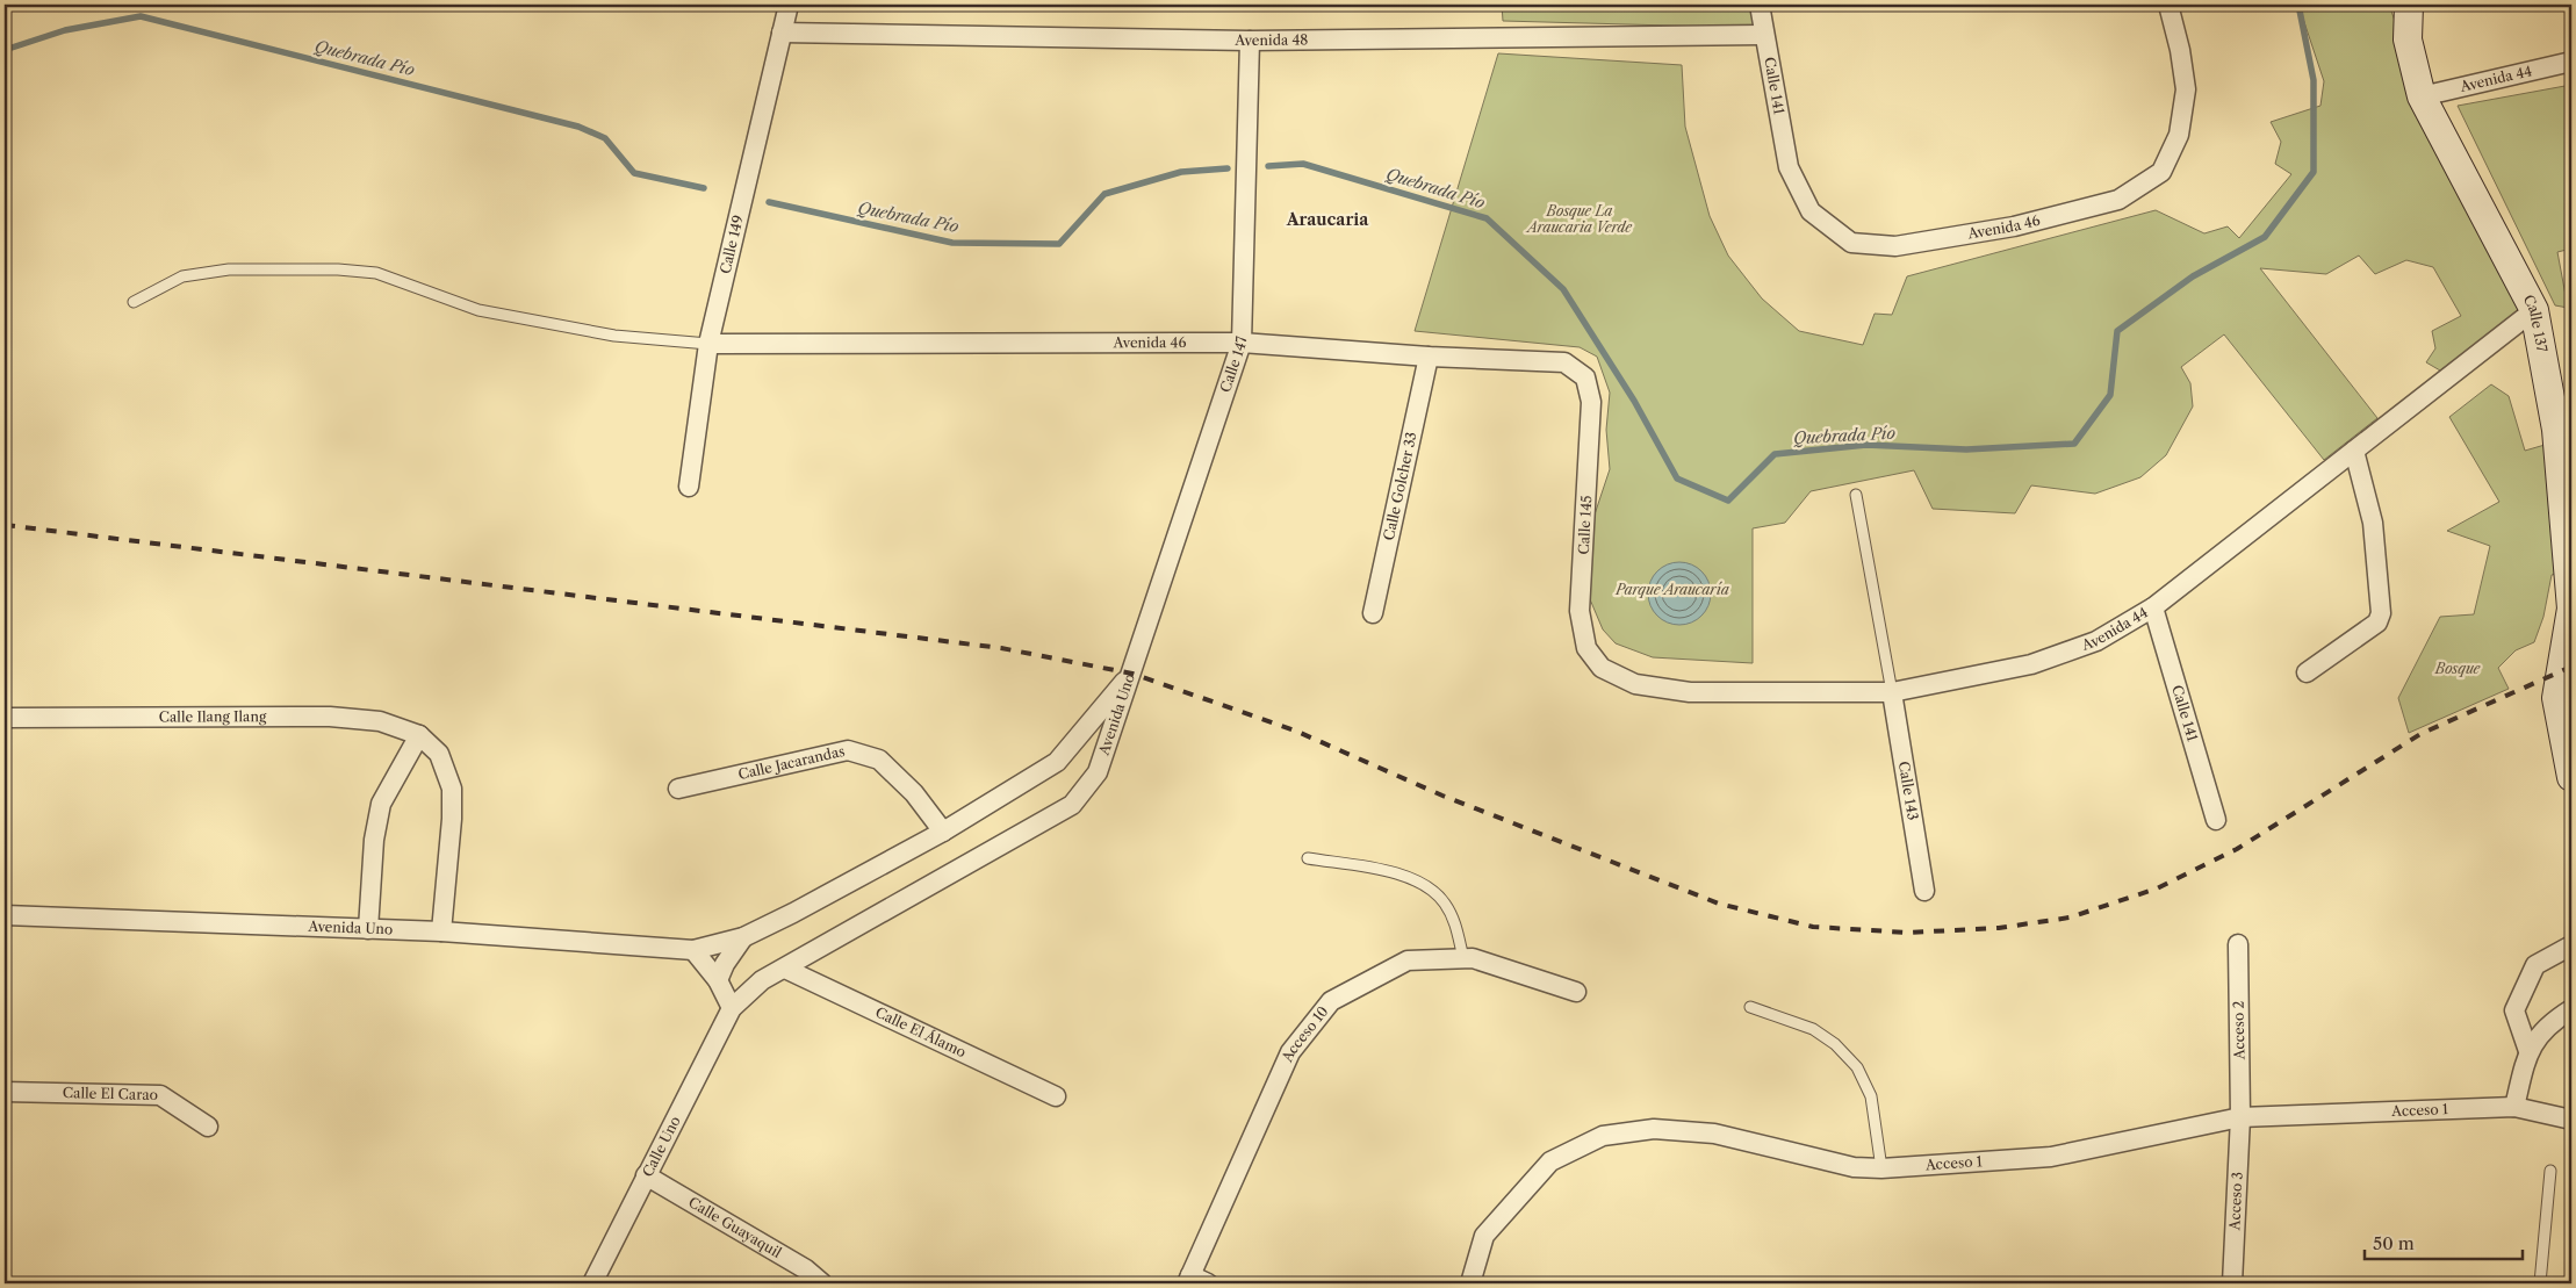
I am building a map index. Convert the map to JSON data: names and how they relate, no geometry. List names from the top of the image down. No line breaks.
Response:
{"streets":{"street":["Avenida 48","Avenida 44","Calle 141","Avenida 46","Calle 149","Calle 137","Calle 147","Calle Golcher 33","Calle 145","Calle Ilang Ilang","Avenida Uno","Calle Jacarandas","Calle 143","Acceso 2","Calle El Álamo","Acceso 10","Calle El Carao","Acceso 1","Calle Uno","Acceso 3","Calle Guayaquil"]},"crossings":[["Avenida 48","Calle 141"],["Avenida 48","Calle 149"],["Avenida 48","Calle 147"],["Avenida 44","Calle 141"],["Avenida 44","Calle 137"],["Avenida 44","Calle 145"],["Avenida 44","Calle 143"],["Calle 141","Avenida 46"],["Avenida 46","Calle 149"],["Avenida 46","Calle 147"],["Avenida 46","Calle Golcher 33"],["Avenida 46","Calle 145"],["Calle 147","Avenida Uno"],["Calle Ilang Ilang","Avenida Uno"],["Avenida Uno","Calle Jacarandas"],["Avenida Uno","Calle El Álamo"],["Avenida Uno","Calle Uno"],["Acceso 2","Acceso 1"],["Acceso 2","Acceso 3"],["Acceso 1","Acceso 3"],["Calle Uno","Calle Guayaquil"]],"districts":["Araucaria"],"water":["Quebrada Pío"],"parks":["Bosque La Araucaria Verde","Parque Araucaría","Bosque"],"scale_bar":"50 m"}
